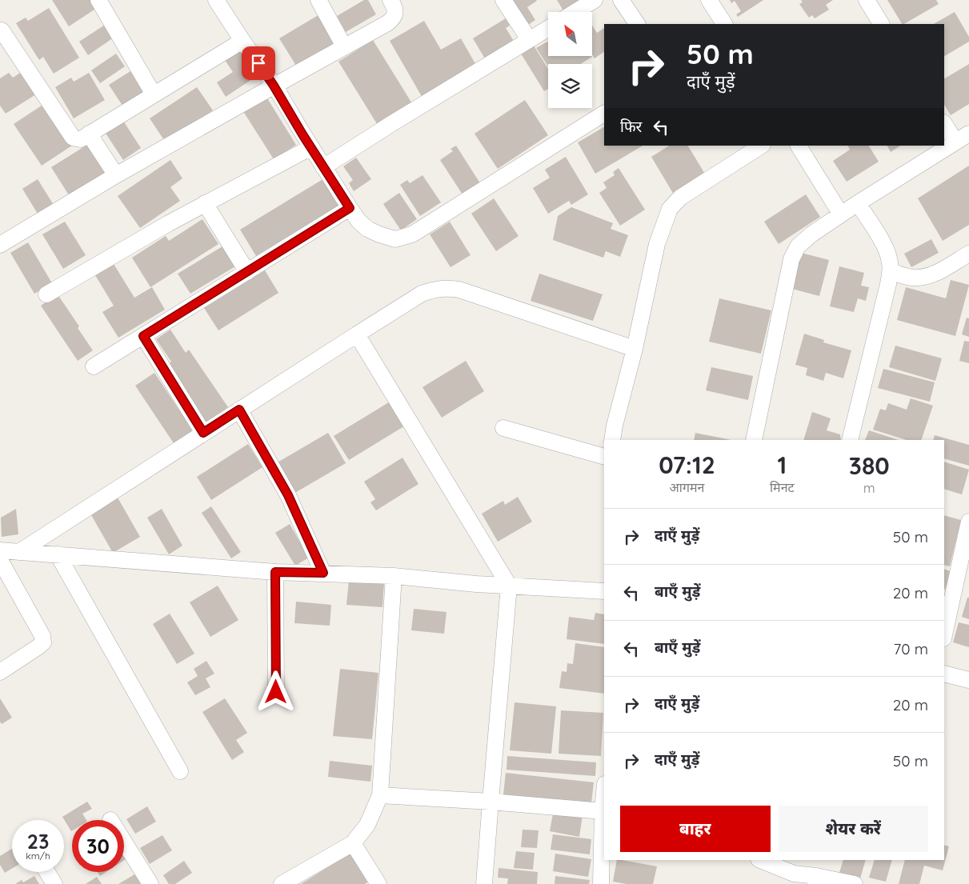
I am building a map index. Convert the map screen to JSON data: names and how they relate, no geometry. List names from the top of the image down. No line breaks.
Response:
{"north":"top left","page":{"turn":["50 m","दाएँ मुड़ें"],"then":"फिर","eta":["07:12","आगमन","1","मिनट","380","m"],"list":[{"name":"दाएँ मुड़ें","value":"50 m"},{"name":"बाएँ मुड़ें","value":"20 m"},{"name":"बाएँ मुड़ें","value":"70 m"},{"name":"दाएँ मुड़ें","value":"20 m"},{"name":"दाएँ मुड़ें","value":"50 m"}],"buttons":["बाहर","शेयर करें"],"speed":"23 km/h","limit":"30"}}
